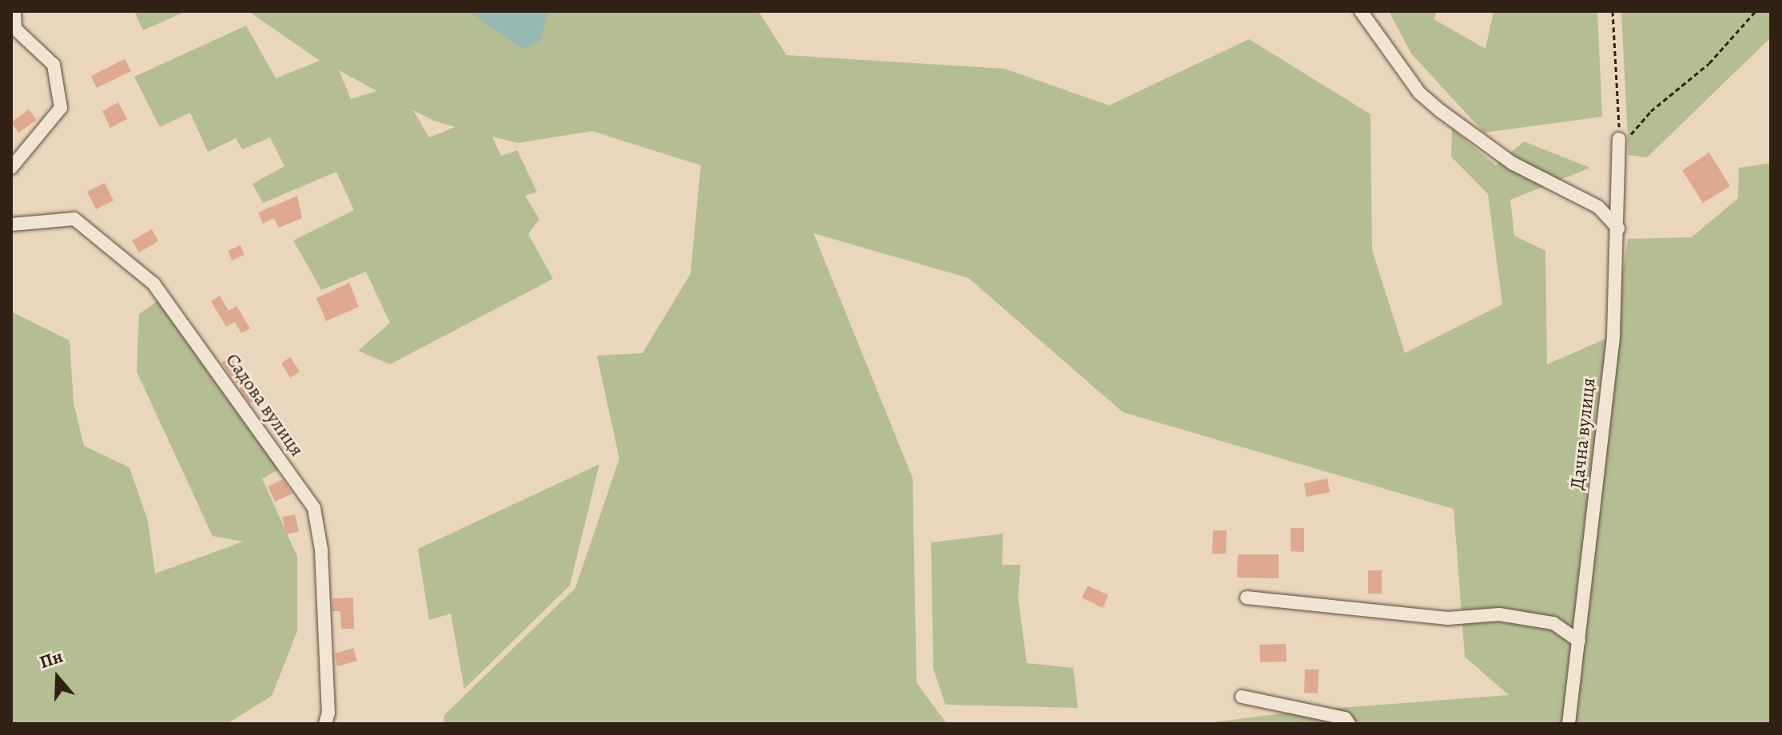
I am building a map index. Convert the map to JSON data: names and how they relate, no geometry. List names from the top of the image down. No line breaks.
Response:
{"streets":{"street":["Садова вулиця","Дачна вулиця"]},"north":"top"}
